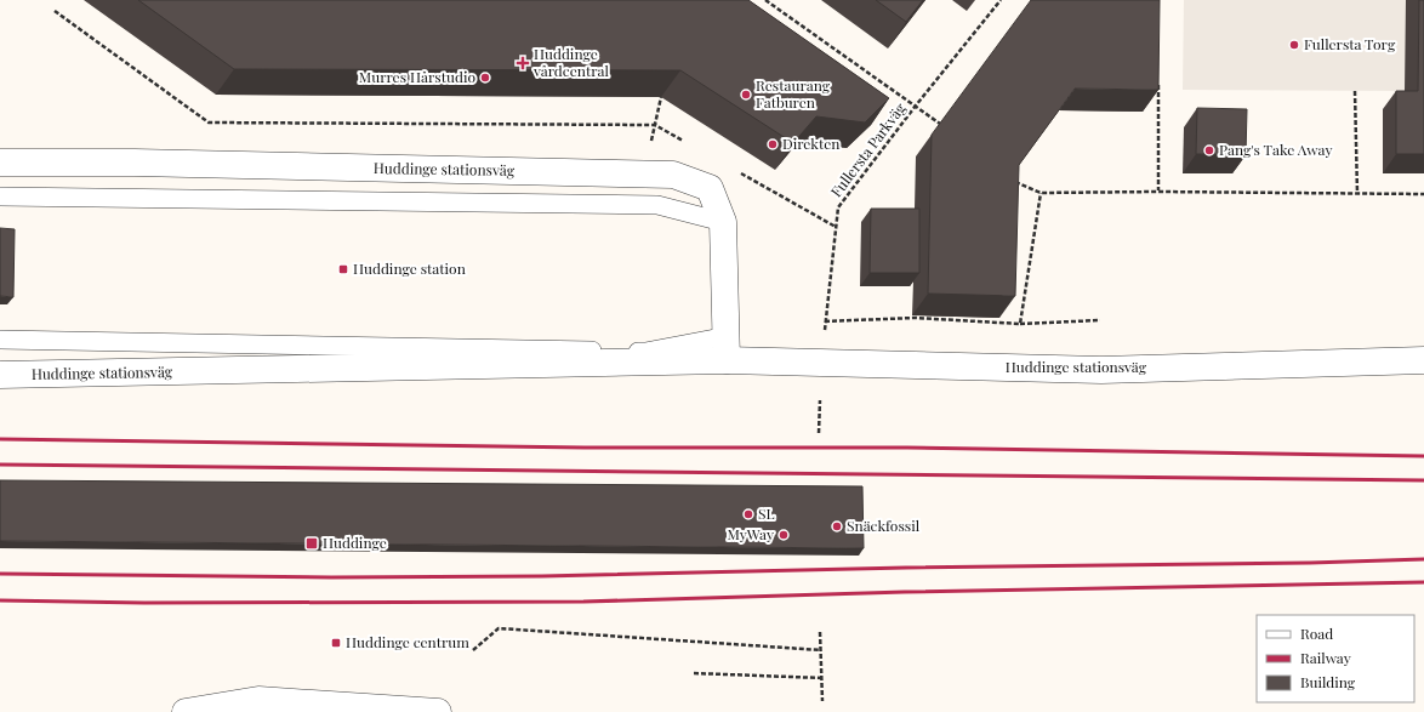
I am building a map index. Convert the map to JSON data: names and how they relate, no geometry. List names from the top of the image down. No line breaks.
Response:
{"streets":{"street":["Huddinge stationsväg"],"path":["Fullersta Parkväg"]},"places":{"other":["Fullersta Torg","Murres Hårstudio","Restaurang Fatburen","Direkten","Pang's Take Away","SL","Snäckfossil","MyWay"],"health":["Huddinge vårdcentral"],"transit":["Huddinge station","Huddinge","Huddinge centrum"]},"legend":["Road","Railway","Building"]}
